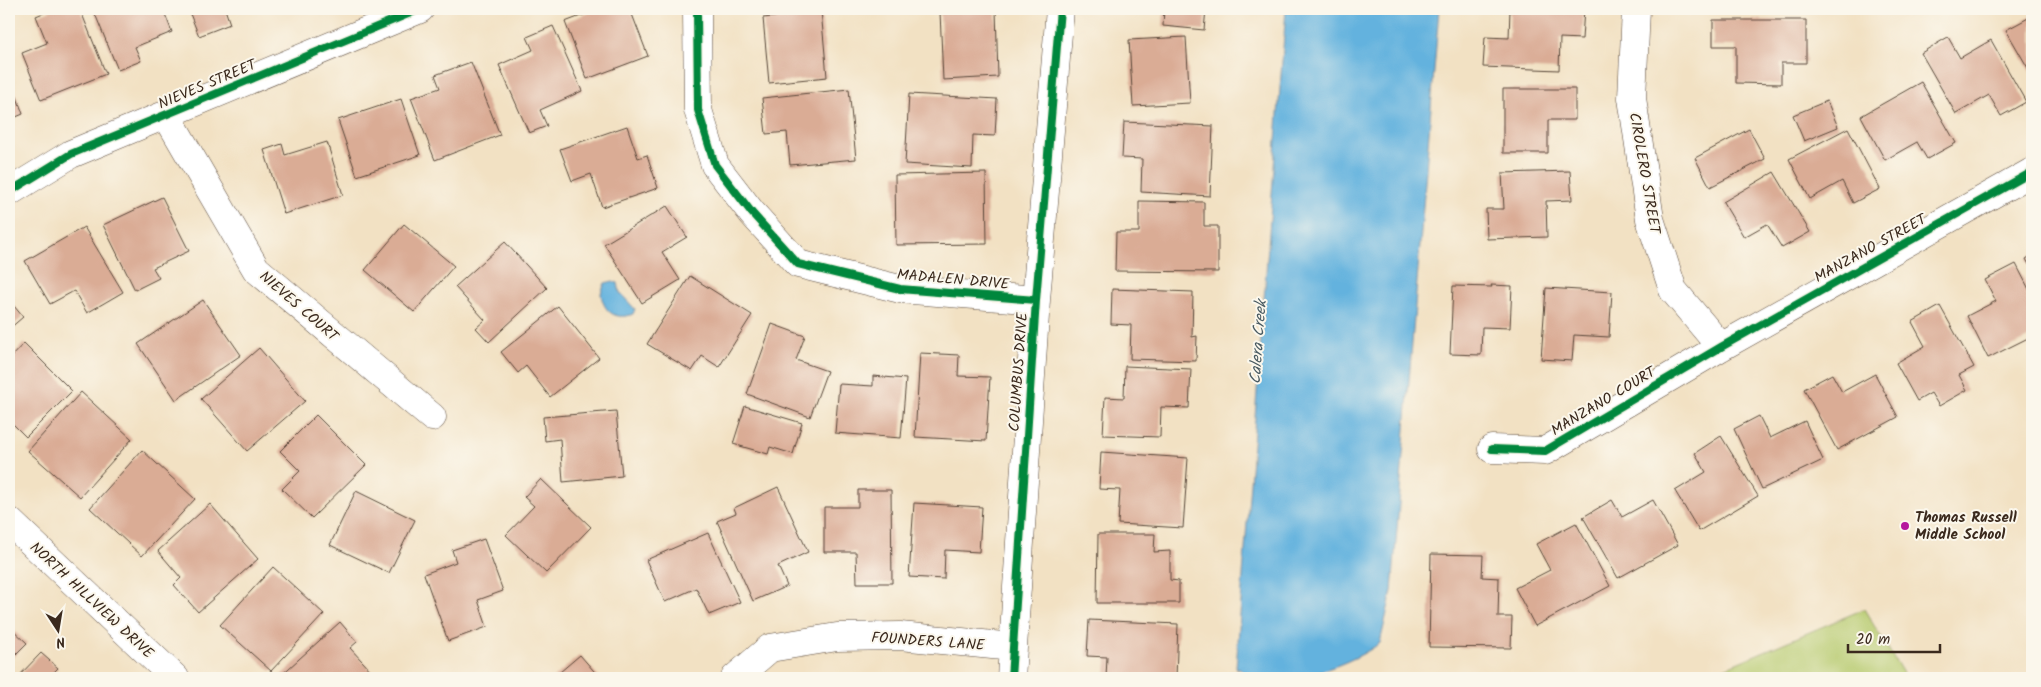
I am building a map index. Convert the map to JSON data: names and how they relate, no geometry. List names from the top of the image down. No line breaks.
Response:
{"streets":{"street":["NIEVES STREET","CIROLERO STREET","MANZANO STREET","MADALEN DRIVE","NIEVES COURT","COLUMBUS DRIVE","MANZANO COURT","NORTH HILLVIEW DRIVE","FOUNDERS LANE"]},"crossings":[["NIEVES STREET","NIEVES COURT"],["CIROLERO STREET","MANZANO STREET"],["CIROLERO STREET","MANZANO COURT"],["MANZANO STREET","MANZANO COURT"],["MADALEN DRIVE","COLUMBUS DRIVE"],["COLUMBUS DRIVE","FOUNDERS LANE"]],"water":["Calera Creek"],"places":["Thomas Russell Middle School"],"scale_bar":"20 m","north":"bottom"}
